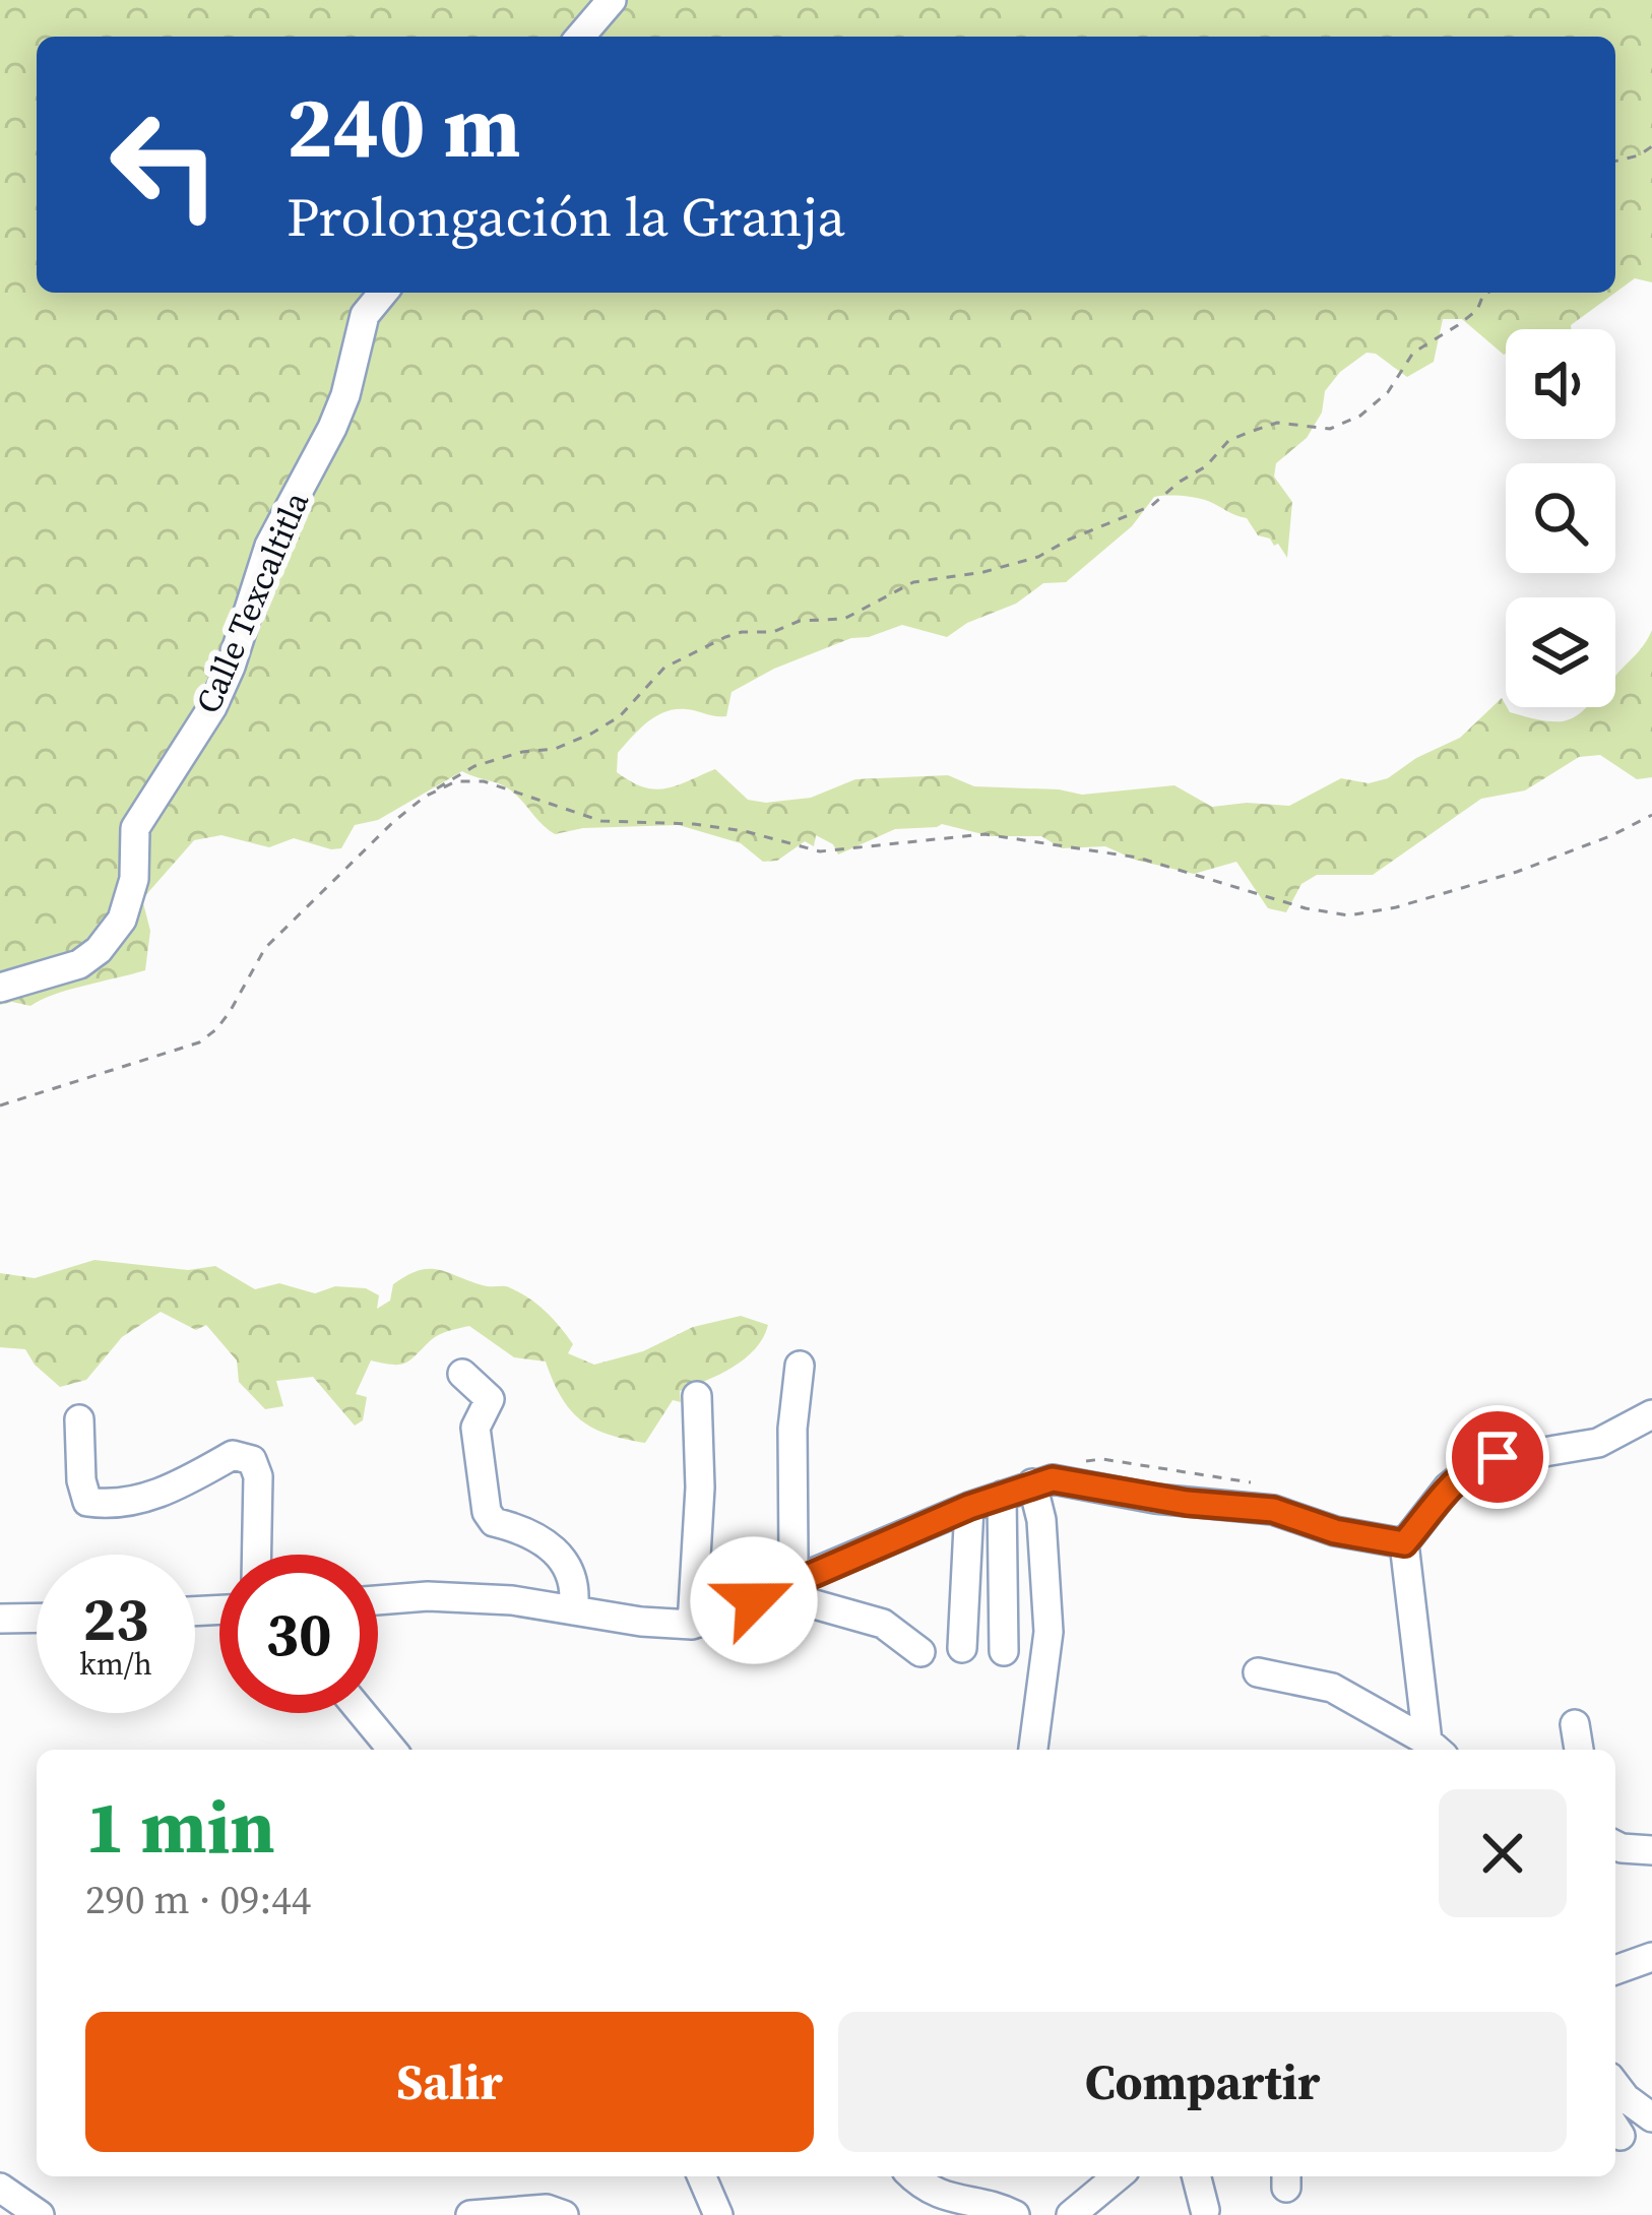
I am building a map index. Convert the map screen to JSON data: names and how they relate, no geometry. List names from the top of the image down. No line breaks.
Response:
{"streets":{"street":["Calle Texcaltitla"]},"page":{"turn":["240 m","Prolongación la Granja"],"speed":"23 km/h","limit":"30","heading":["1 min","290 m · 09:44"],"buttons":["Salir","Compartir"]}}
